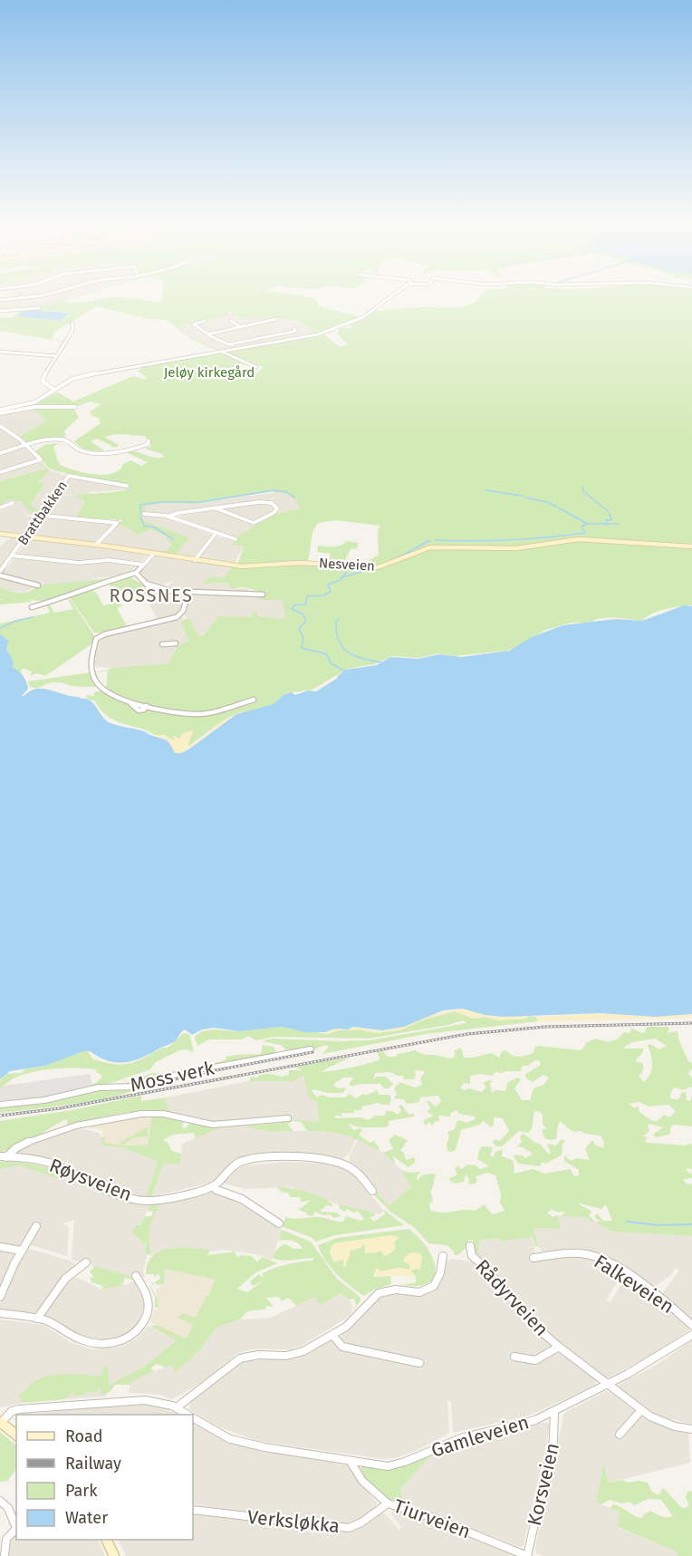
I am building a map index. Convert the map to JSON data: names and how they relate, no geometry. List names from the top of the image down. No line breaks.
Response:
{"streets":{"main road":["Nesveien"],"street":["Brattbakken","Moss verk","Røysveien","Falkeveien","Rådyrveien","Gamleveien","Korsveien","Tiurveien","Verksløkka"]},"crossings":[["Brattbakken","Nesveien"],["Rådyrveien","Gamleveien"],["Gamleveien","Korsveien"],["Gamleveien","Tiurveien"],["Korsveien","Tiurveien"],["Tiurveien","Verksløkka"]],"districts":["ROSSNES"],"parks":["Jeløy kirkegård"],"legend":["Road","Railway","Park","Water"]}
